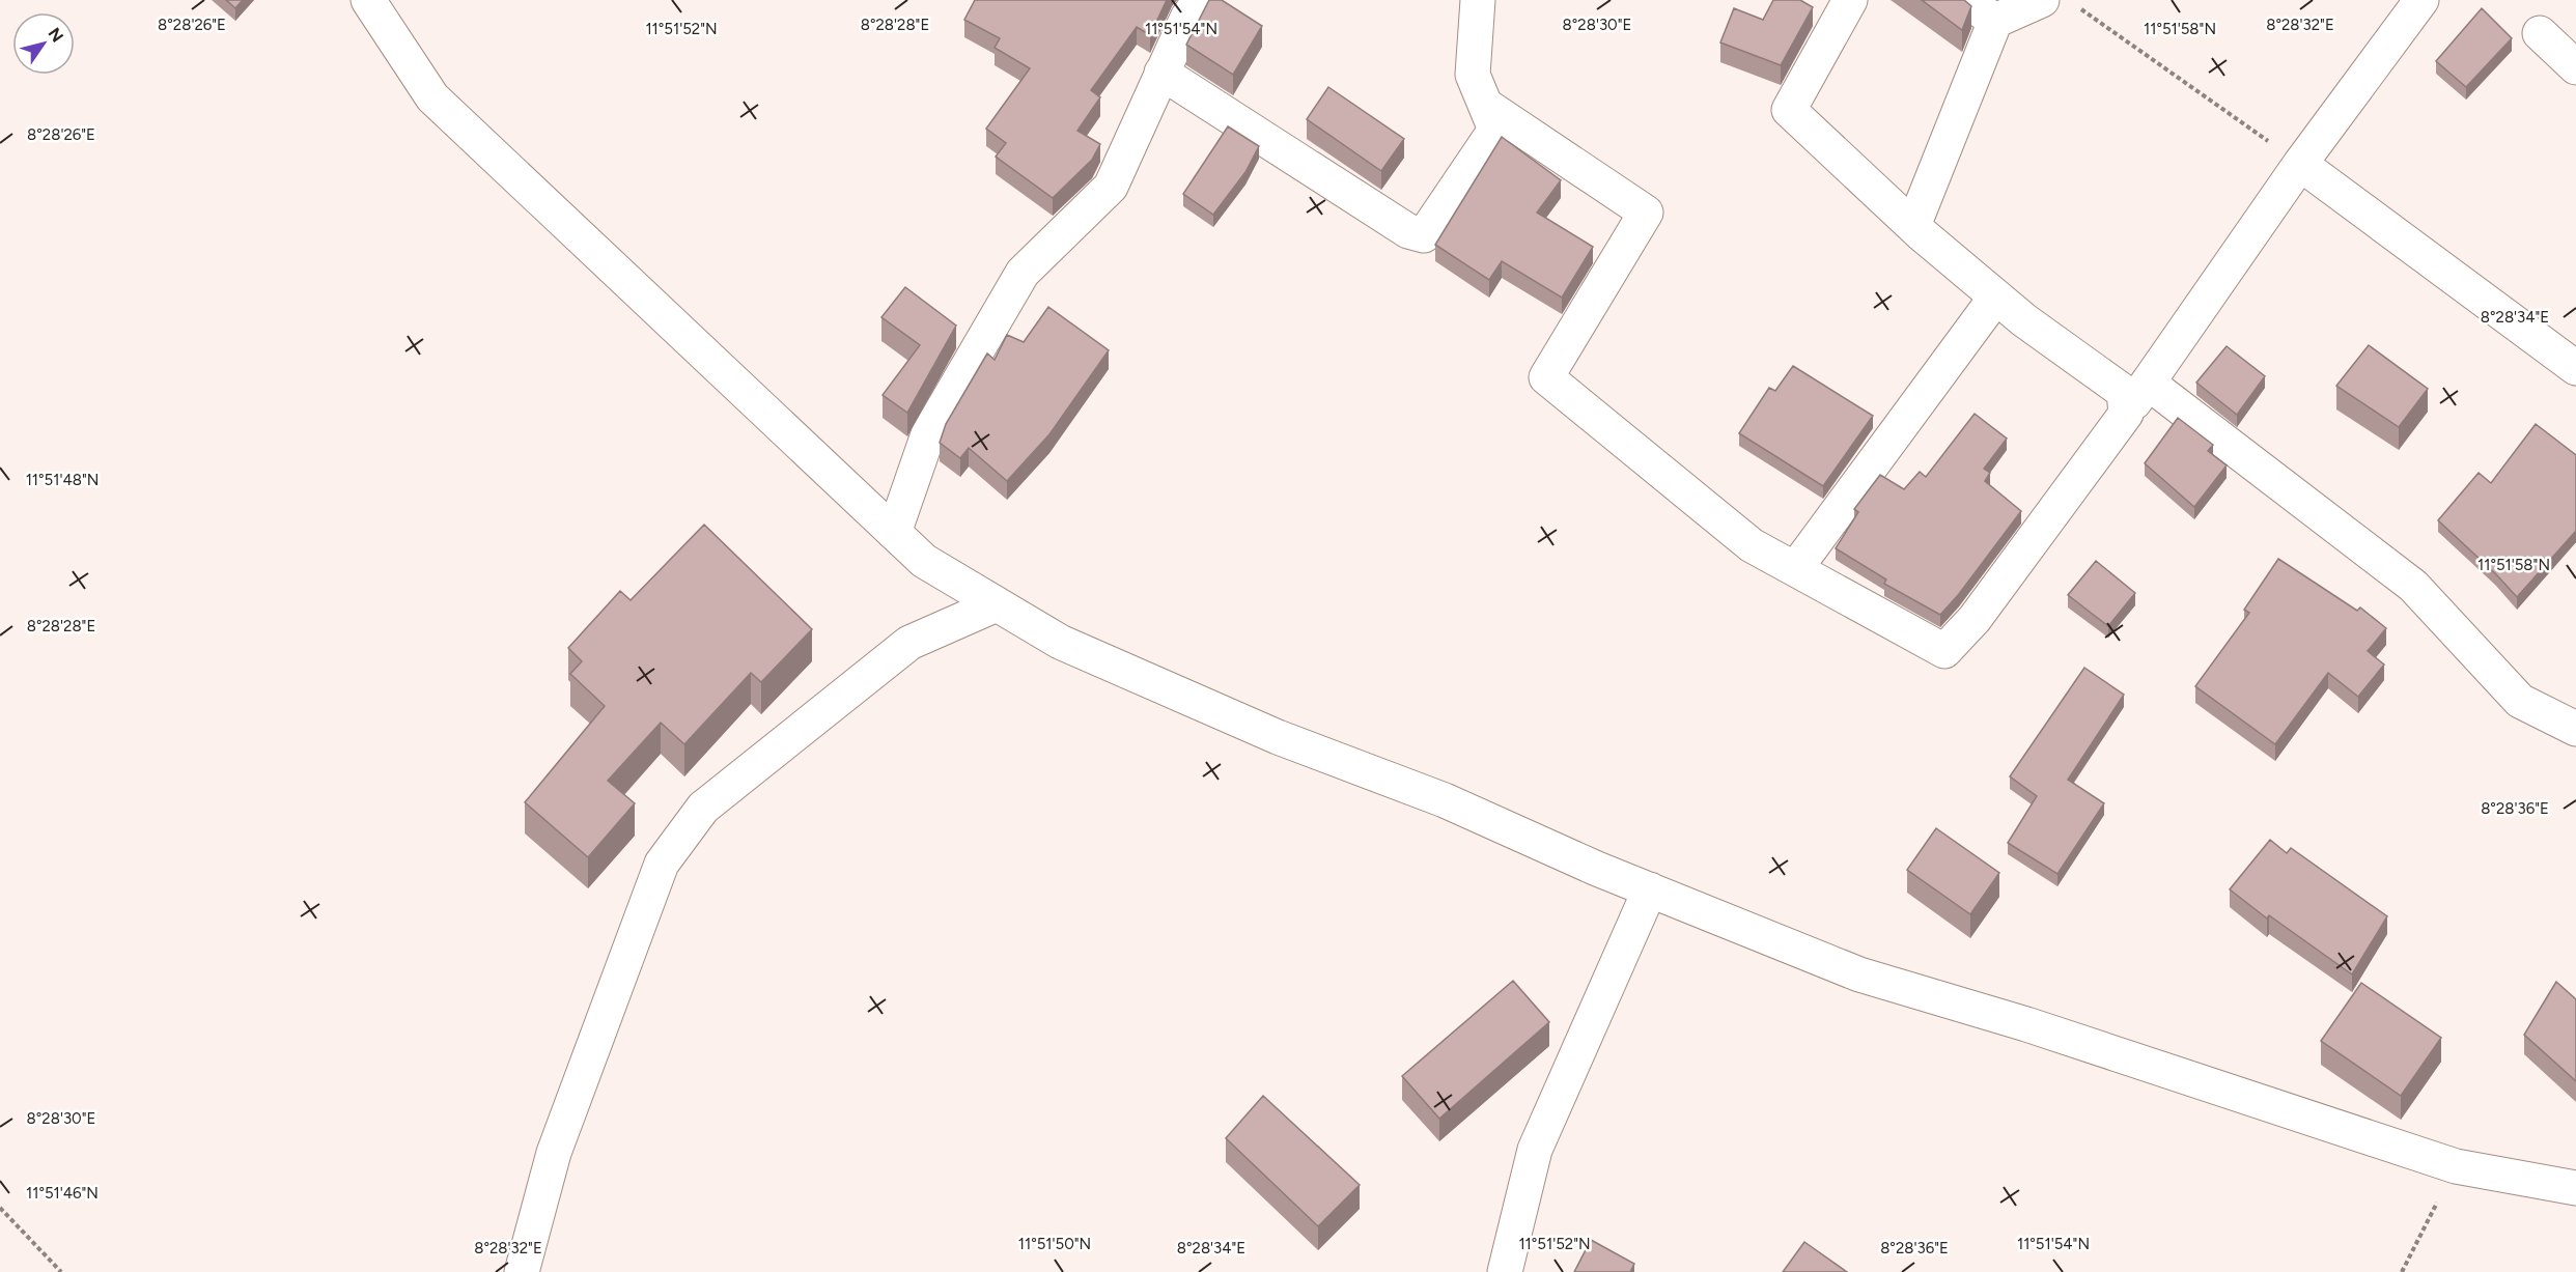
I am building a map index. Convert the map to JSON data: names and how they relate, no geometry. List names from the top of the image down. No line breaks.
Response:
{"north":"top right","coordinates":["8°28'32\"E","8°28'26\"E","8°28'28\"E","8°28'30\"E","11°51'52\"N","11°51'54\"N","11°51'58\"N","8°28'34\"E","11°51'48\"N","8°28'36\"E","11°51'46\"N","11°51'50\"N"]}
